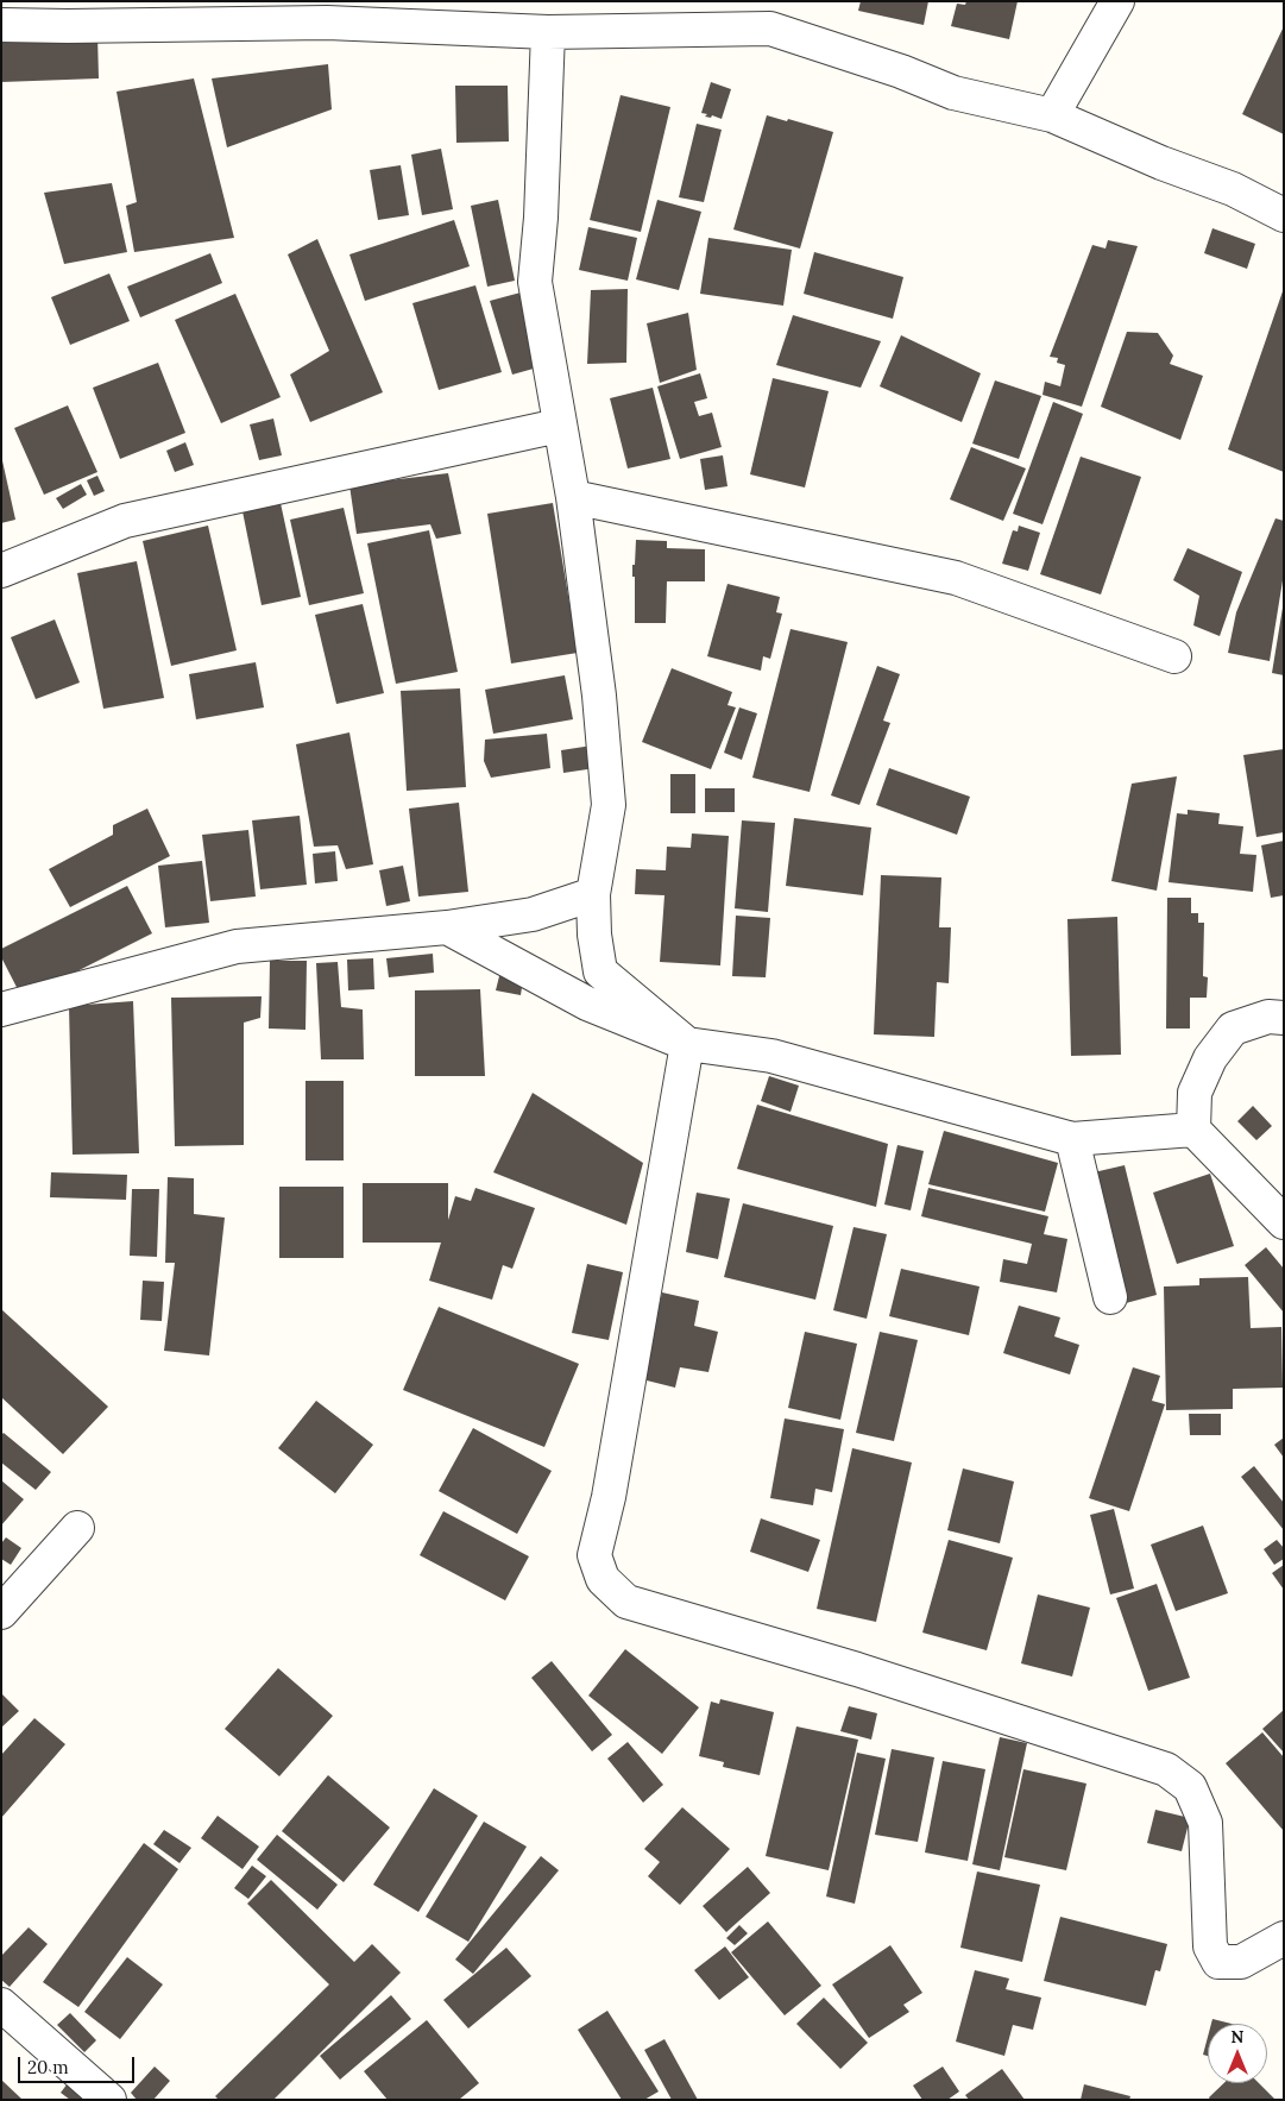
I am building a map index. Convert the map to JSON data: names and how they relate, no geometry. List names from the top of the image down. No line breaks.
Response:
{"scale_bar":"20 m","north":"top"}
